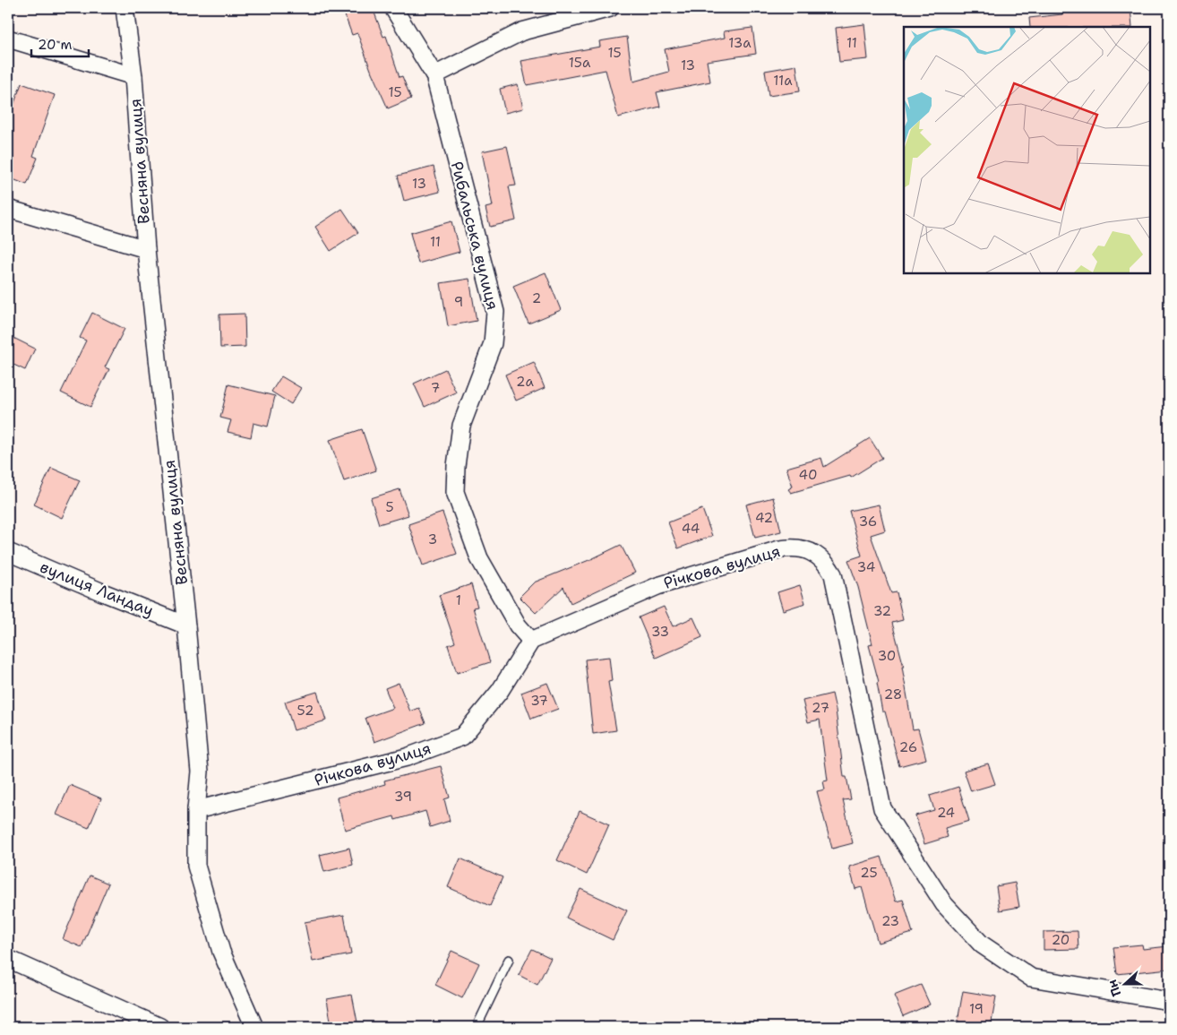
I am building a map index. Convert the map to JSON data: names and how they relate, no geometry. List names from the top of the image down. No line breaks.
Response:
{"streets":{"street":["Весняна вулиця","Рибальська вулиця","Річкова вулиця","вулиця Ландау"]},"crossings":[["Весняна вулиця","Річкова вулиця"],["Весняна вулиця","вулиця Ландау"],["Рибальська вулиця","Річкова вулиця"]],"house_numbers":["13а","11","15","15а","13","11а","15","13","11","2","9","2а","7","40","5","42","36","44","3","34","1","32","33","30","28","37","27","52","26","39","24","25","23","20","19"],"scale_bar":"20 m","north":"left"}
